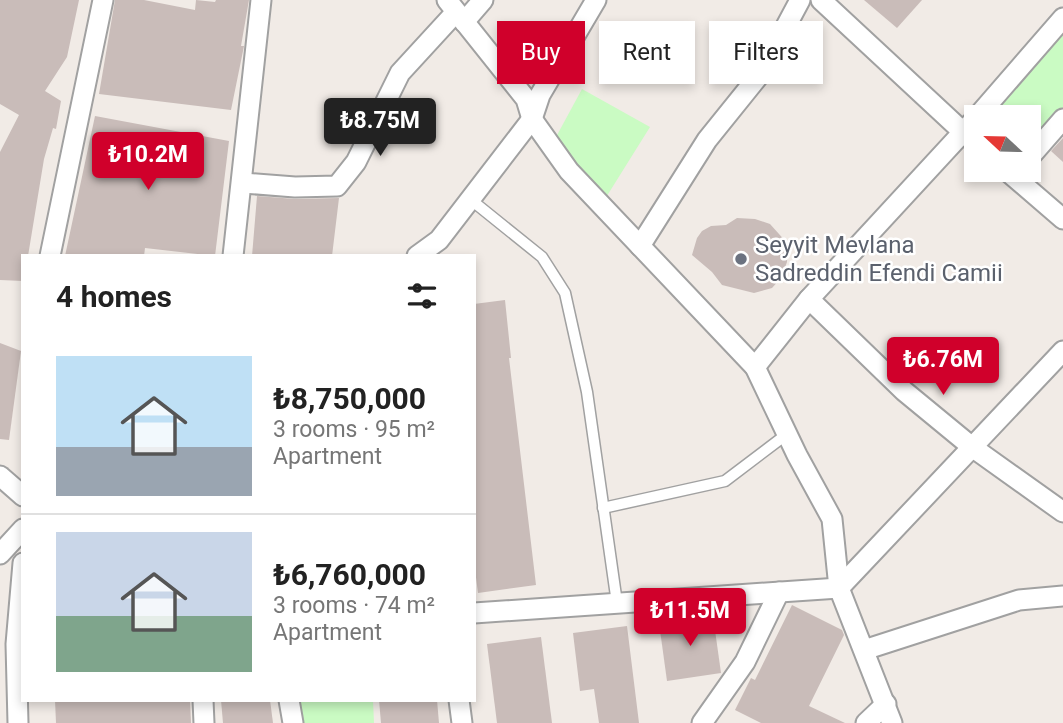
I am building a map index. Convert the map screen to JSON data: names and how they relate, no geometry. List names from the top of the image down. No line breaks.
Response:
{"places":["Seyyit Mevlana Sadreddin Efendi Camii"],"north":"left","page":{"chip":["Buy","Rent","Filters"],"price":["₺8.75M","₺10.2M","₺6.76M","₺11.5M"],"heading":"4 homes","list":[{"name":"₺8,750,000","note":"3 rooms · 95 m² · Apartment"},{"name":"₺6,760,000","note":"3 rooms · 74 m² · Apartment"}]}}
